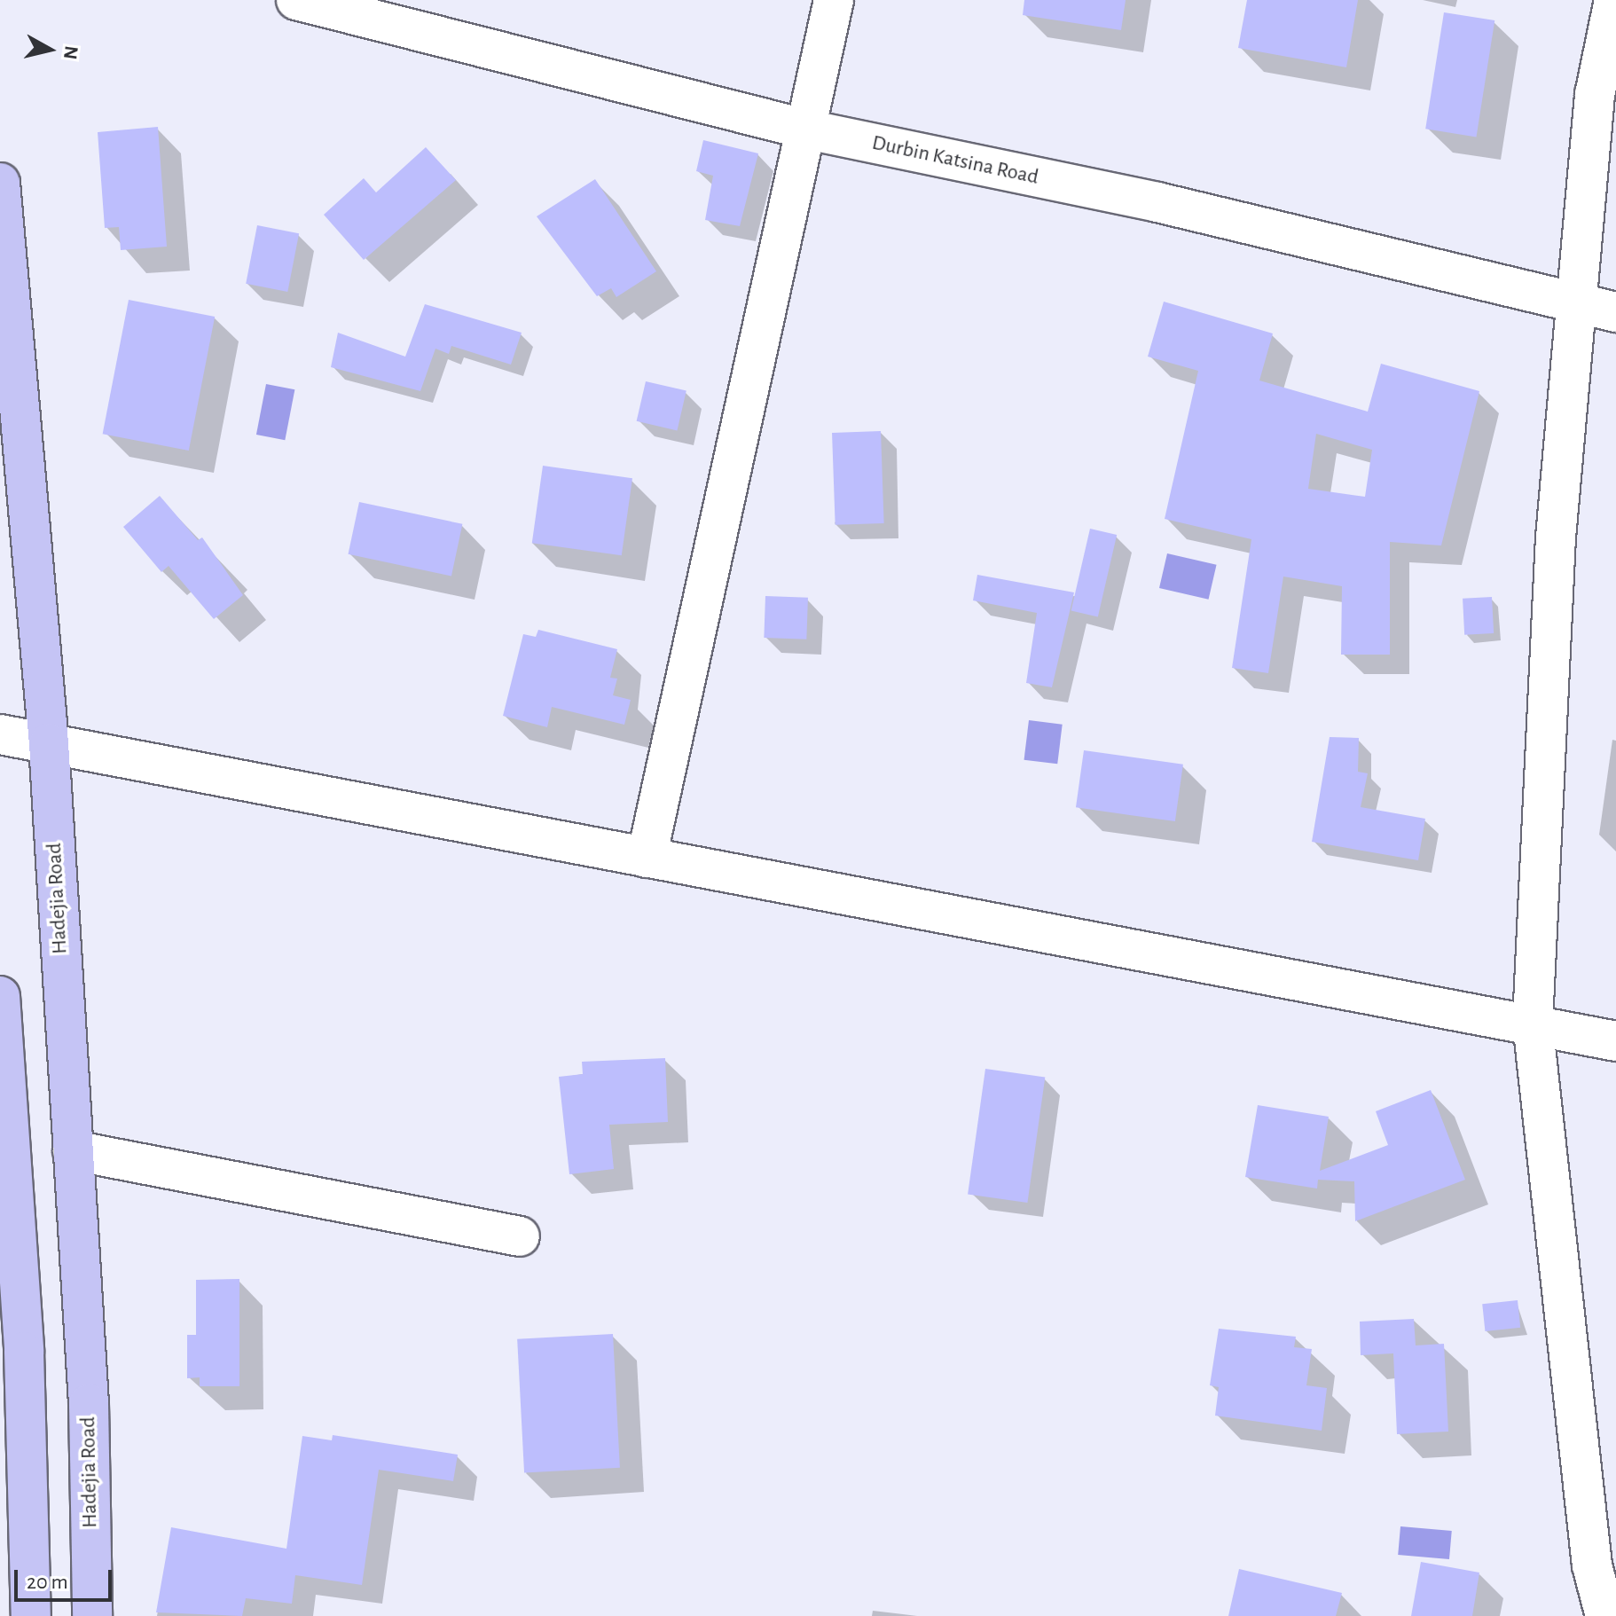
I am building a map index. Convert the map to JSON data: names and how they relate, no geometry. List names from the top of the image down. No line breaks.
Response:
{"streets":{"main road":["Hadejia Road"],"street":["Durbin Katsina Road"]},"scale_bar":"20 m","north":"right"}
